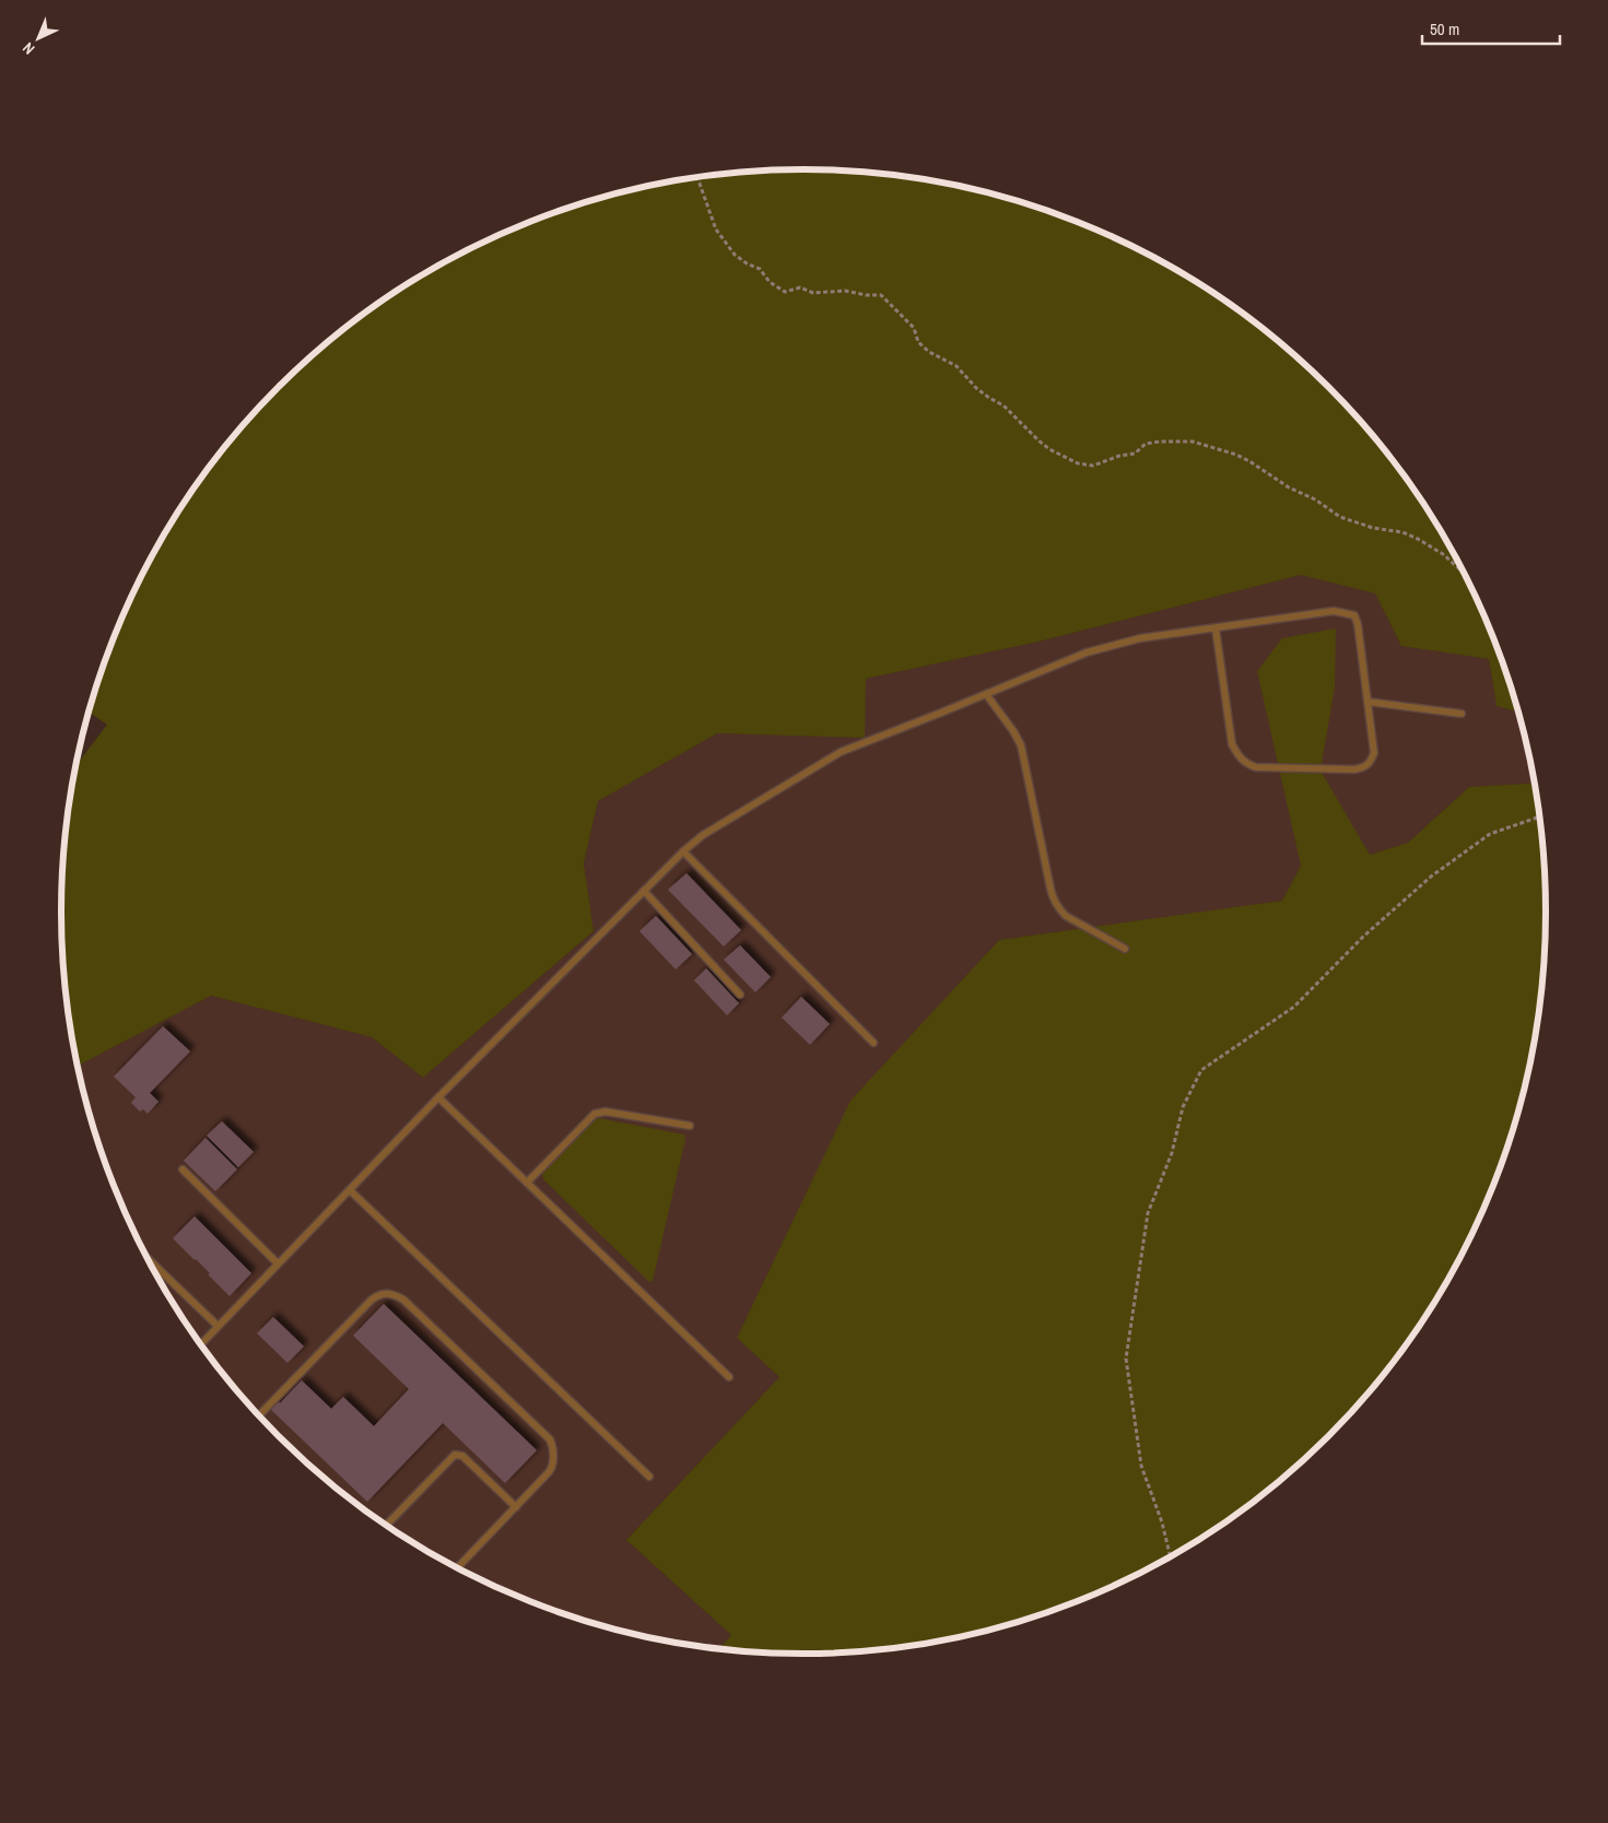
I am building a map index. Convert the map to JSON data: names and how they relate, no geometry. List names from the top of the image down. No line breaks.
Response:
{"scale_bar":"50 m","north":"bottom left"}
